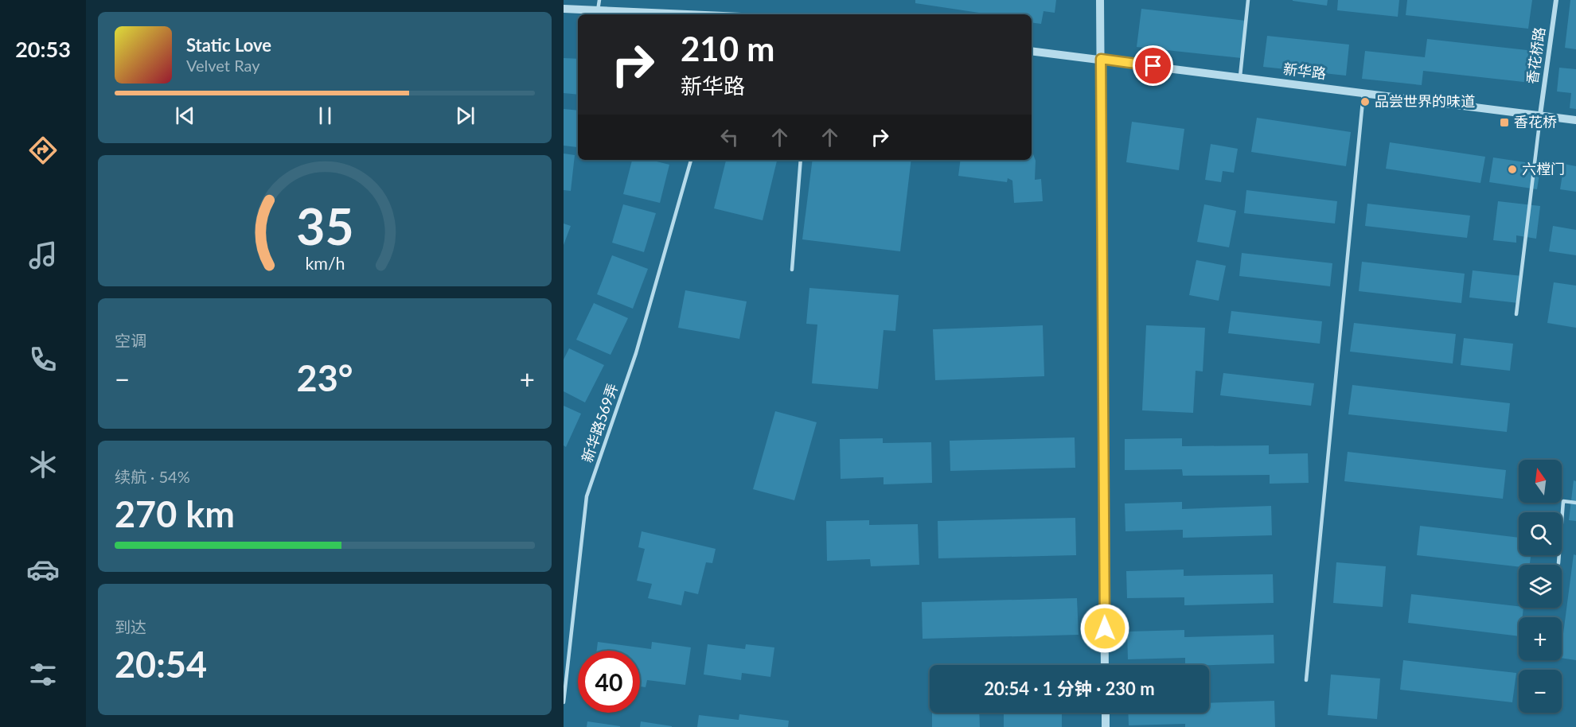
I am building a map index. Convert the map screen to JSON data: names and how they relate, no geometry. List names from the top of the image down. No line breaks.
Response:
{"streets":{"street":["香花桥路","新华路"],"lane":["新华路569弄"]},"crossings":[["香花桥路","新华路"]],"places":{"other":["品尝世界的味道","六樘门"],"transit":["香花桥"]},"north":"top","page":{"tabs":"20:53","turn":["210 m","新华路"],"song":["Static Love","Velvet Ray"],"tile":["空调",["续航 · 54%","270 km"],["到达","20:54"]],"heat":["−","23°","+"],"map_buttons":["+","−"],"limit":"40","trip":"20:54 · 1 分钟 · 230 m","gauge":["35","km/h"]}}
